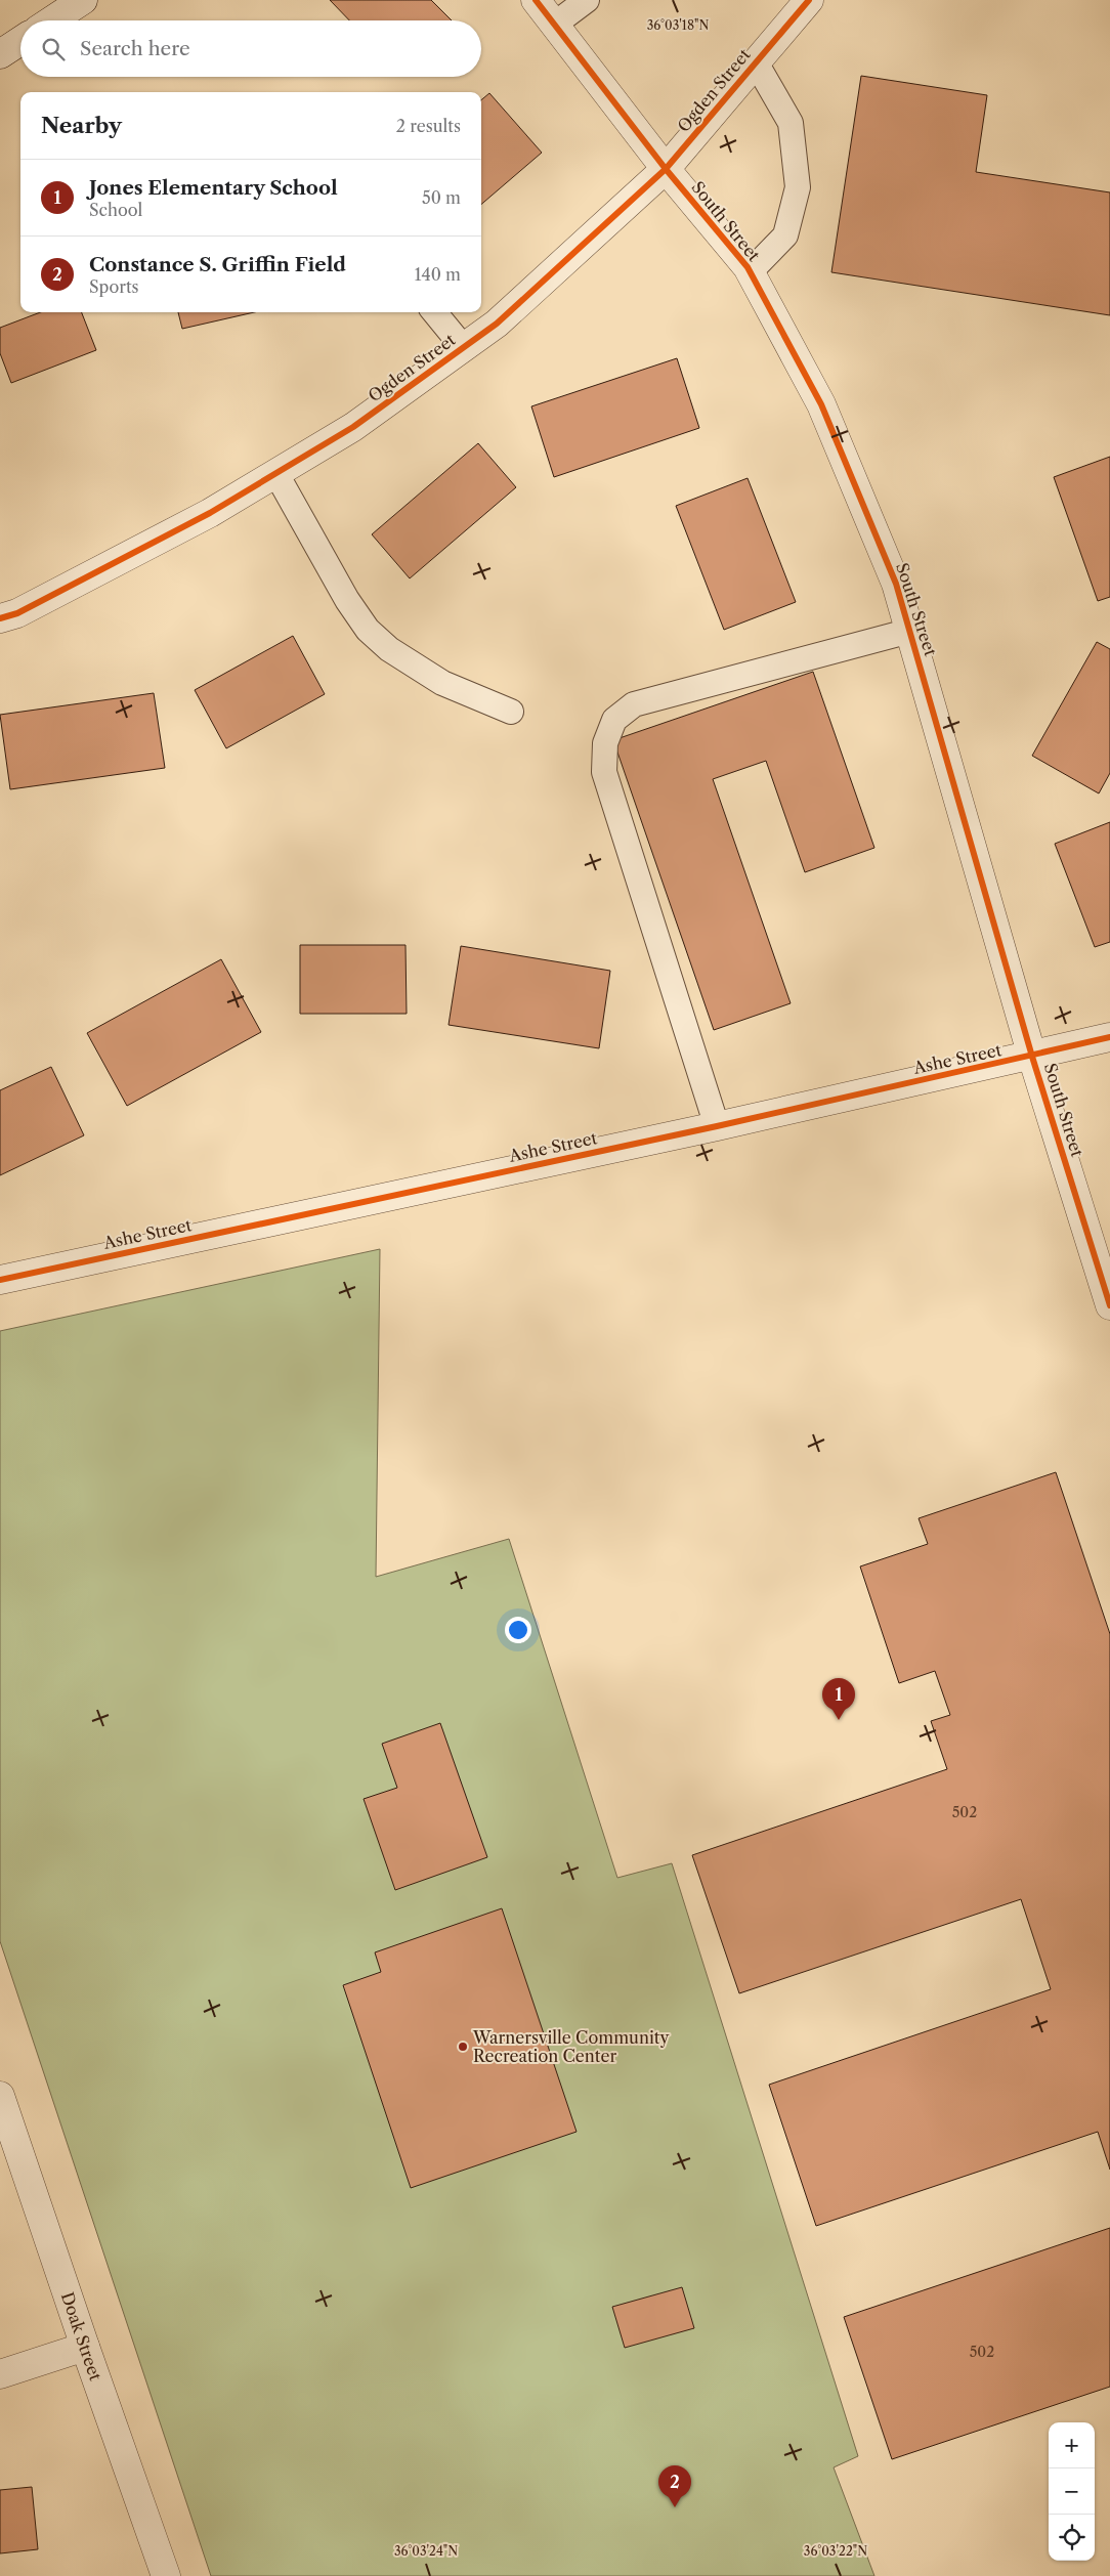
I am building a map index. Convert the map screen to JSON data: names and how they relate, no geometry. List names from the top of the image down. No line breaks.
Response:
{"streets":{"street":["Ogden Street","South Street","Ashe Street","Doak Street"]},"crossings":[["Ogden Street","South Street"],["South Street","Ashe Street"]],"places":["Warnersville Community Recreation Center"],"house_numbers":["502","502"],"page":{"search":"Search here","heading":["Nearby","2 results"],"list":[{"mark":"1","name":"Jones Elementary School","note":"School","value":"50 m"},{"mark":"2","name":"Constance S. Griffin Field","note":"Sports","value":"140 m"}],"pins":["1","2"],"map_buttons":["+","−"]},"coordinates":["36°03'18\"N","36°03'24\"N","36°03'22\"N"]}
